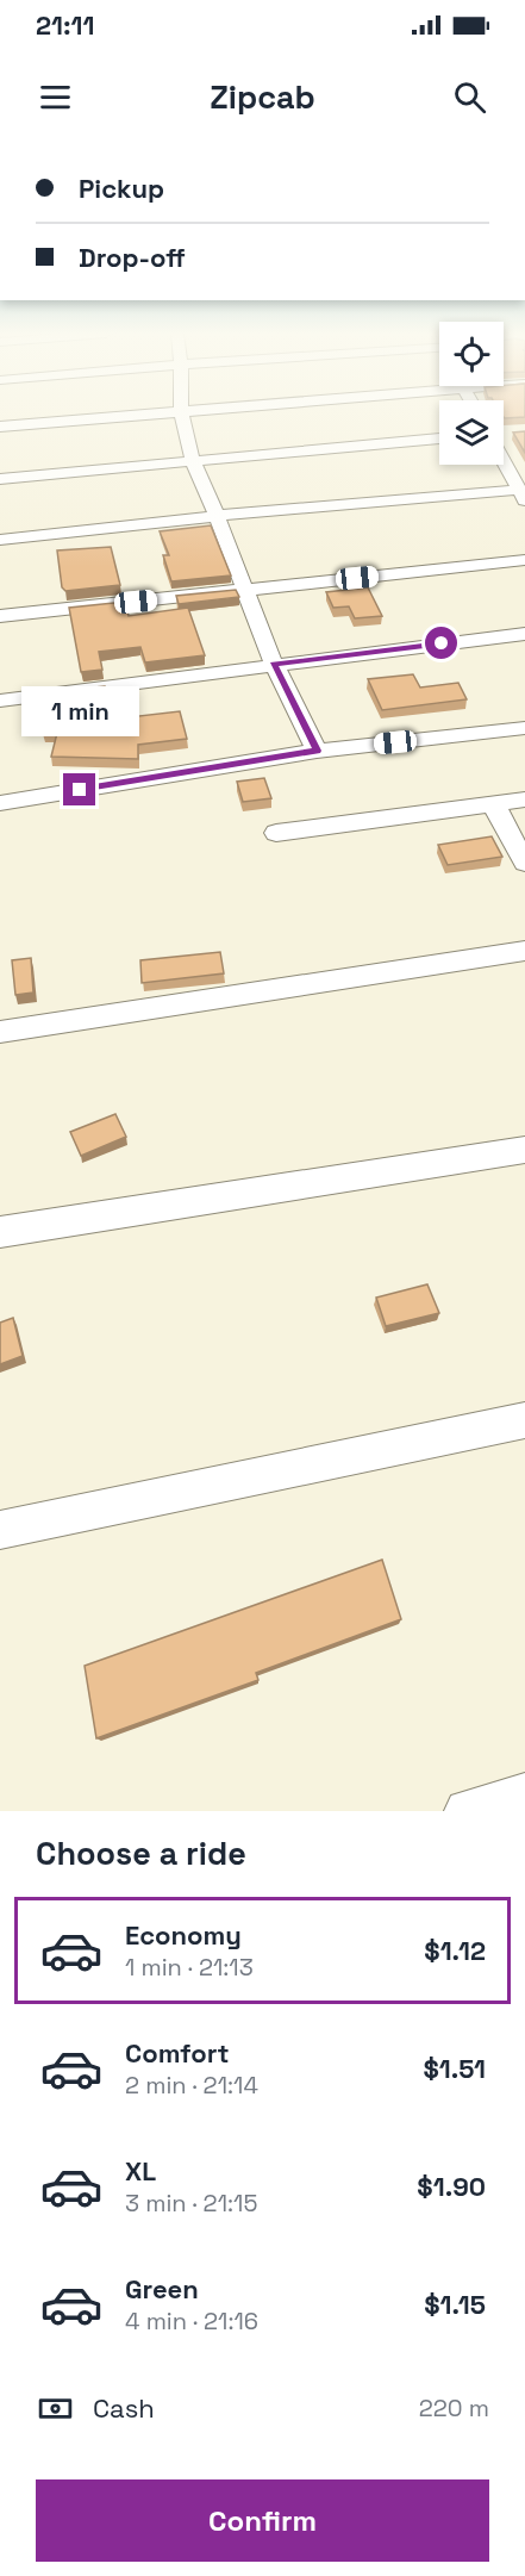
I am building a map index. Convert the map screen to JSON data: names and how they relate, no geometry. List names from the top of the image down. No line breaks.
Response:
{"page":{"status":"21:11","header":"Zipcab","banner":["Pickup","Drop-off"],"bubble":"1 min","heading":"Choose a ride","list":[{"name":"Economy","note":"1 min · 21:13","value":"$1.12"},{"name":"Comfort","note":"2 min · 21:14","value":"$1.51"},{"name":"XL","note":"3 min · 21:15","value":"$1.90"},{"name":"Green","note":"4 min · 21:16","value":"$1.15"}],"pay":["Cash","220 m"],"buttons":"Confirm"}}
